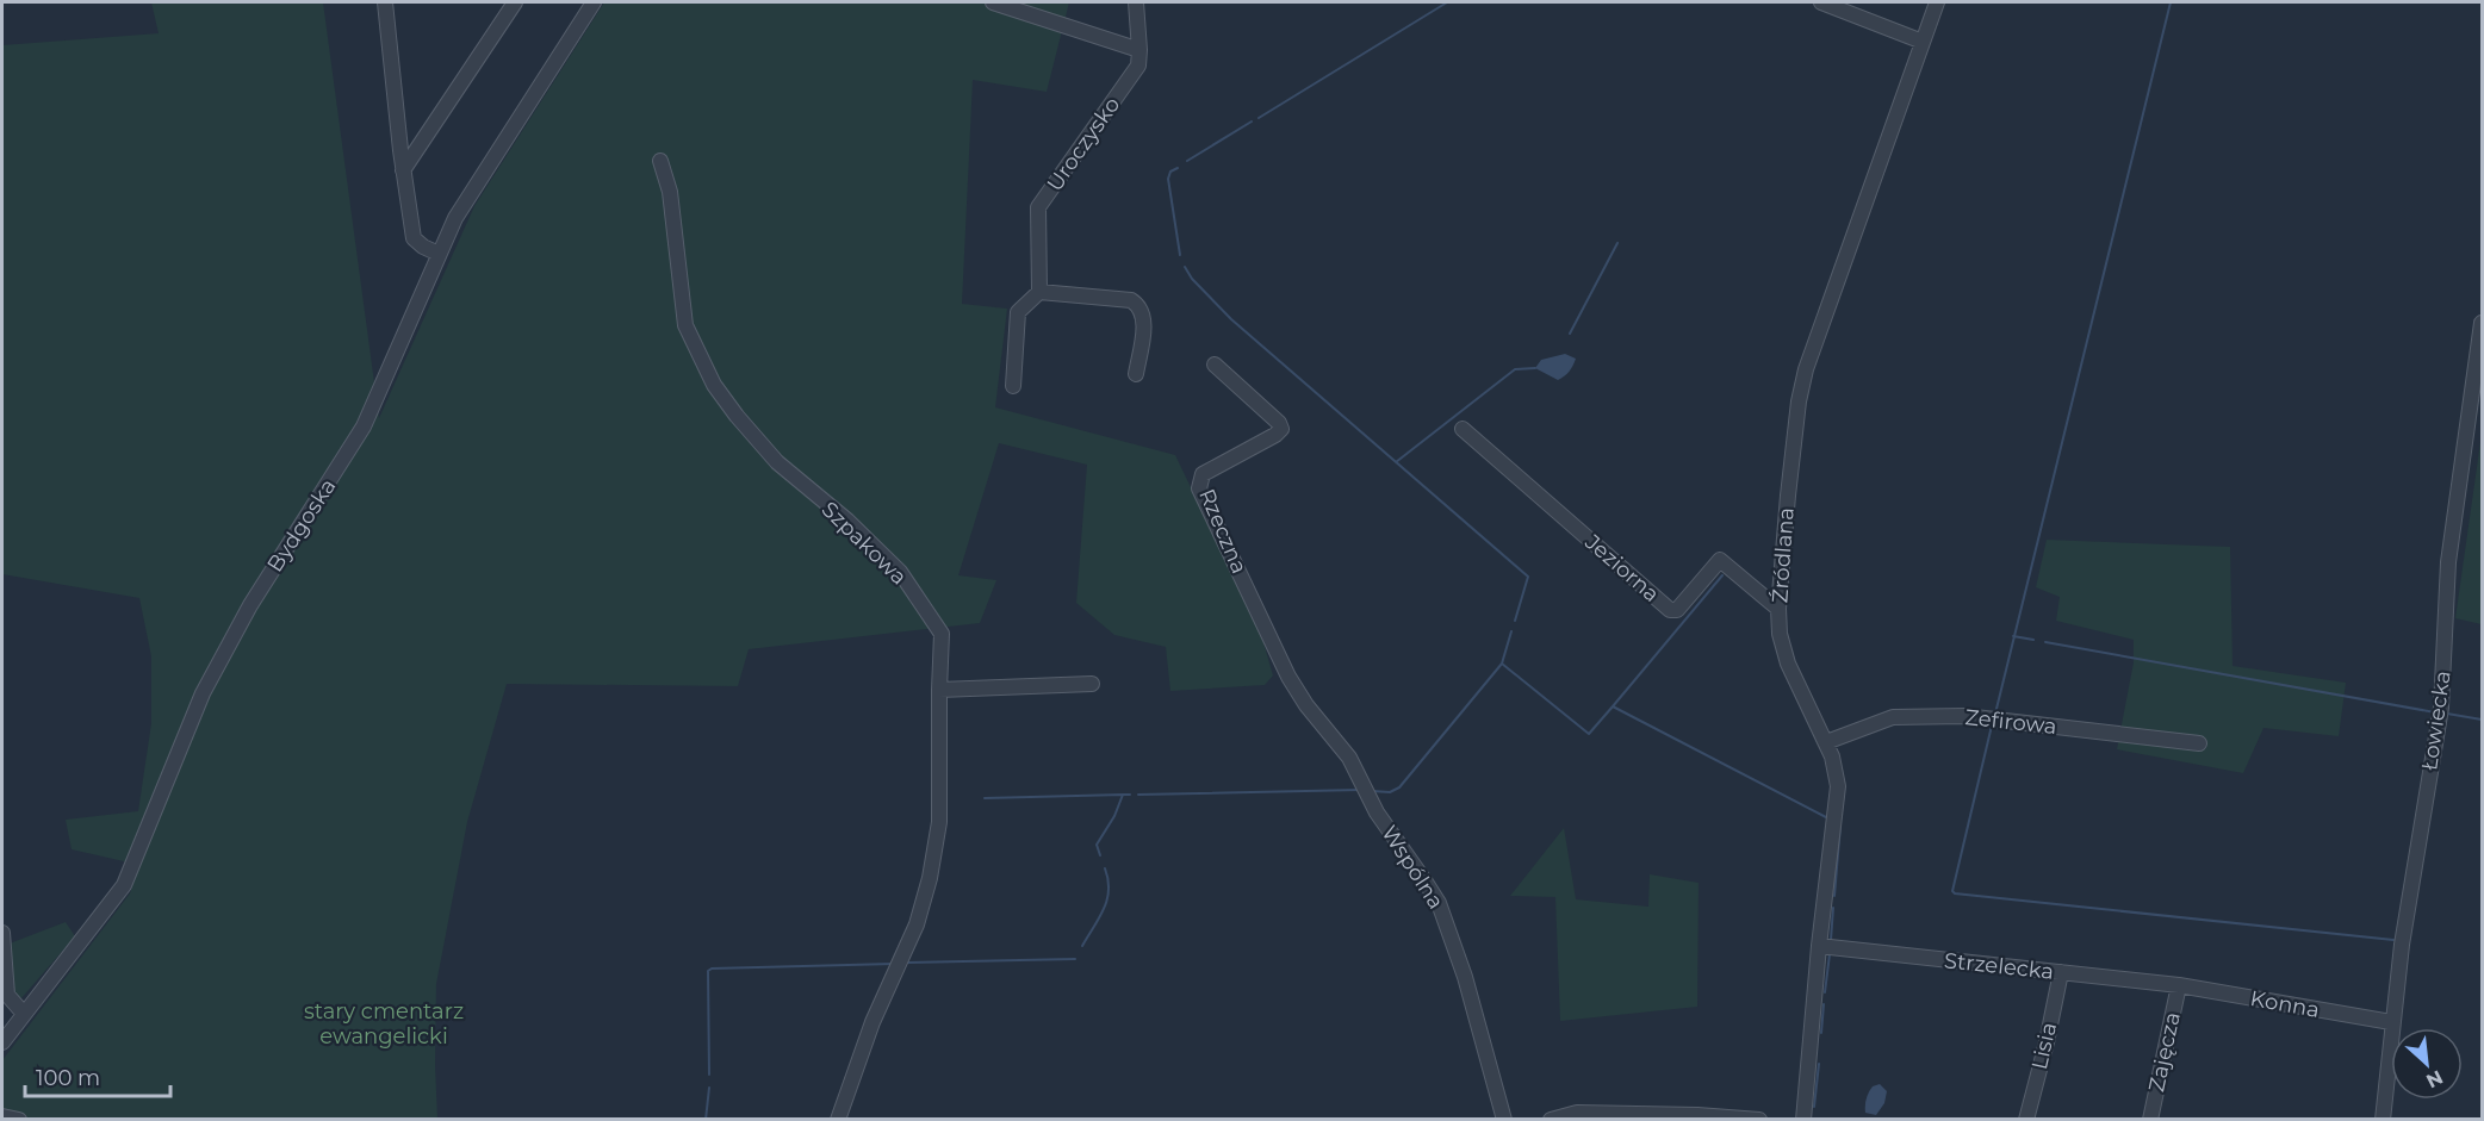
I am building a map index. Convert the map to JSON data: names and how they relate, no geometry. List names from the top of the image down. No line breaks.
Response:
{"streets":{"street":["Uroczysko","Bydgoska","Rzeczna","Szpakowa","Źródlana","Jeziorna","Łowiecka","Zefirowa","Wspólna","Strzelecka","Konna","Lisia","Zajęcza"]},"crossings":[["Rzeczna","Wspólna"],["Źródlana","Jeziorna"],["Źródlana","Zefirowa"],["Źródlana","Strzelecka"],["Łowiecka","Konna"],["Strzelecka","Konna"],["Strzelecka","Lisia"],["Strzelecka","Zajęcza"],["Konna","Zajęcza"]],"parks":["stary cmentarz ewangelicki"],"scale_bar":"100 m","north":"bottom right"}
